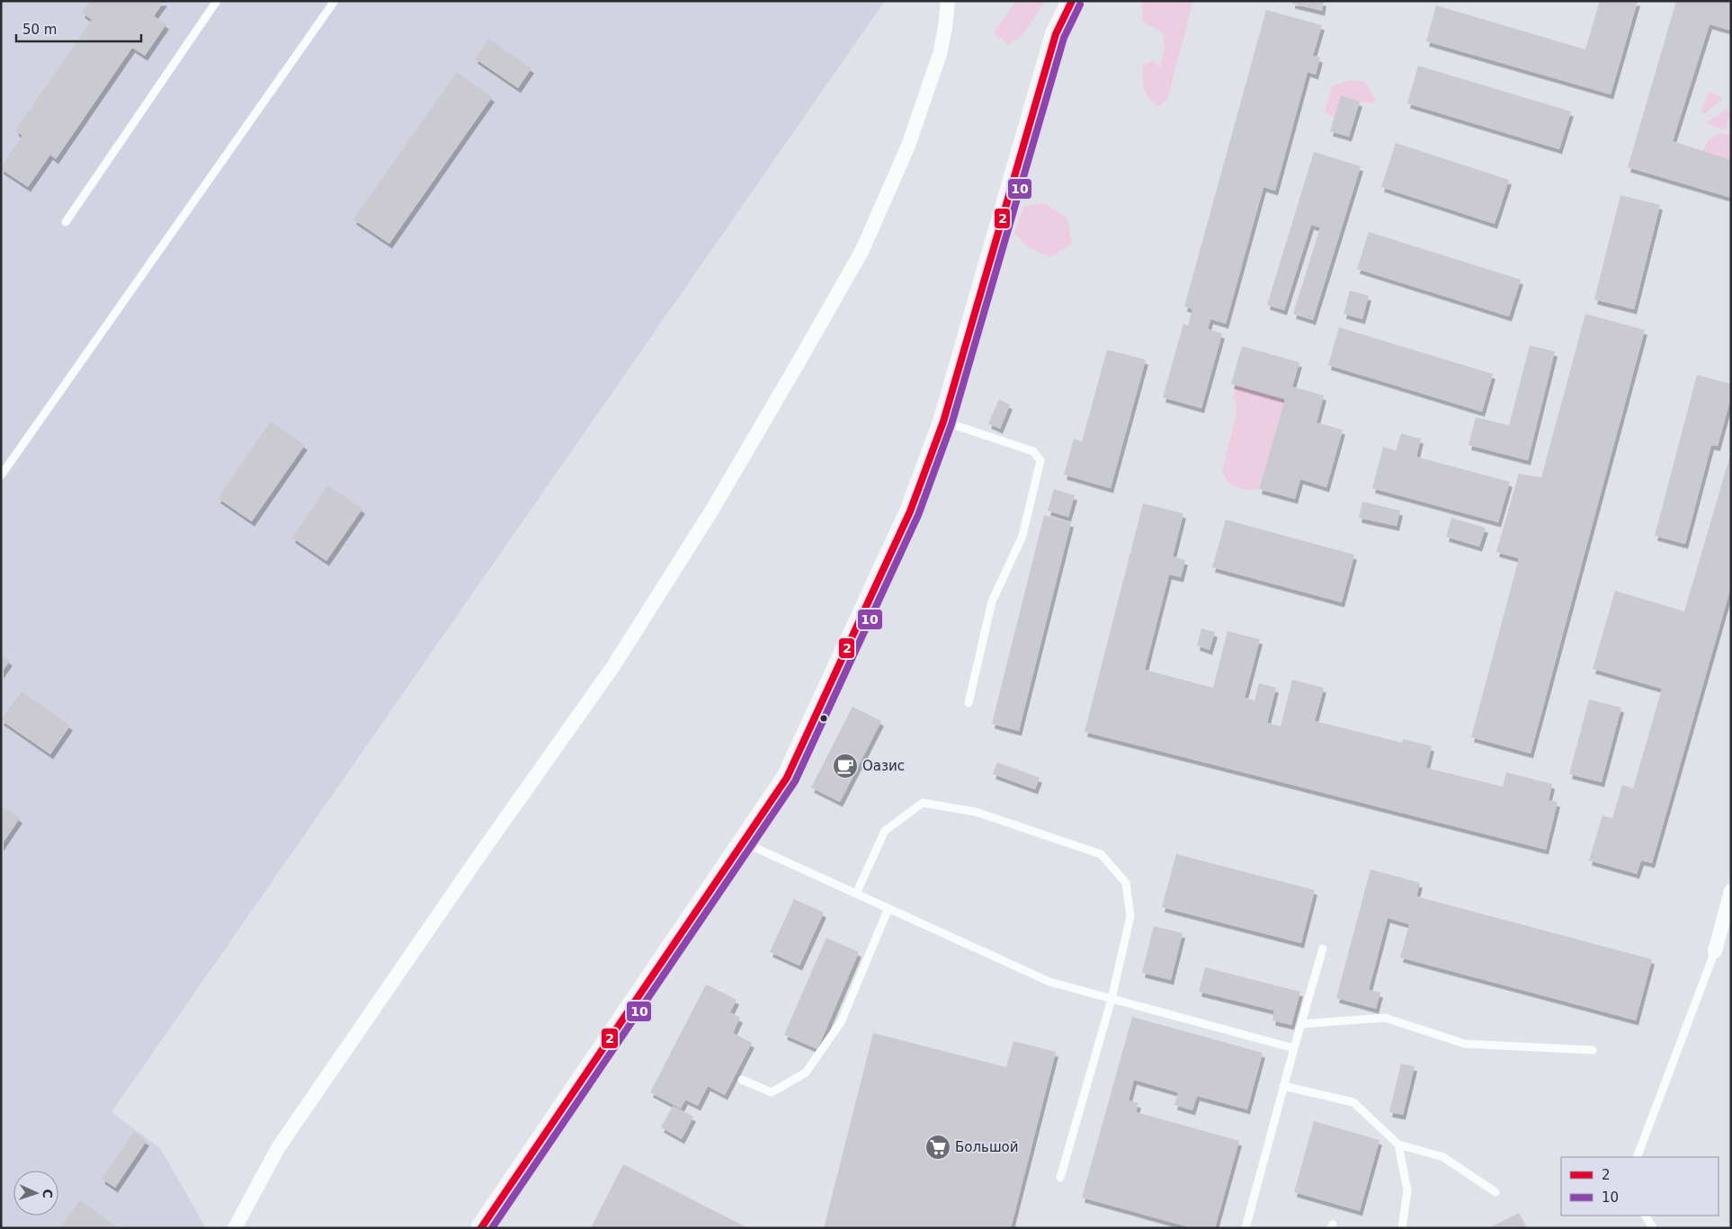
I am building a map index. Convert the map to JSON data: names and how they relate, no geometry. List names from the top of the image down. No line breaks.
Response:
{"places":{"cafe":["Оазис"],"supermarket":["Большой"]},"lines":["transit line 2","transit line 10"],"legend":["2","10"],"scale_bar":"50 m","north":"right"}
